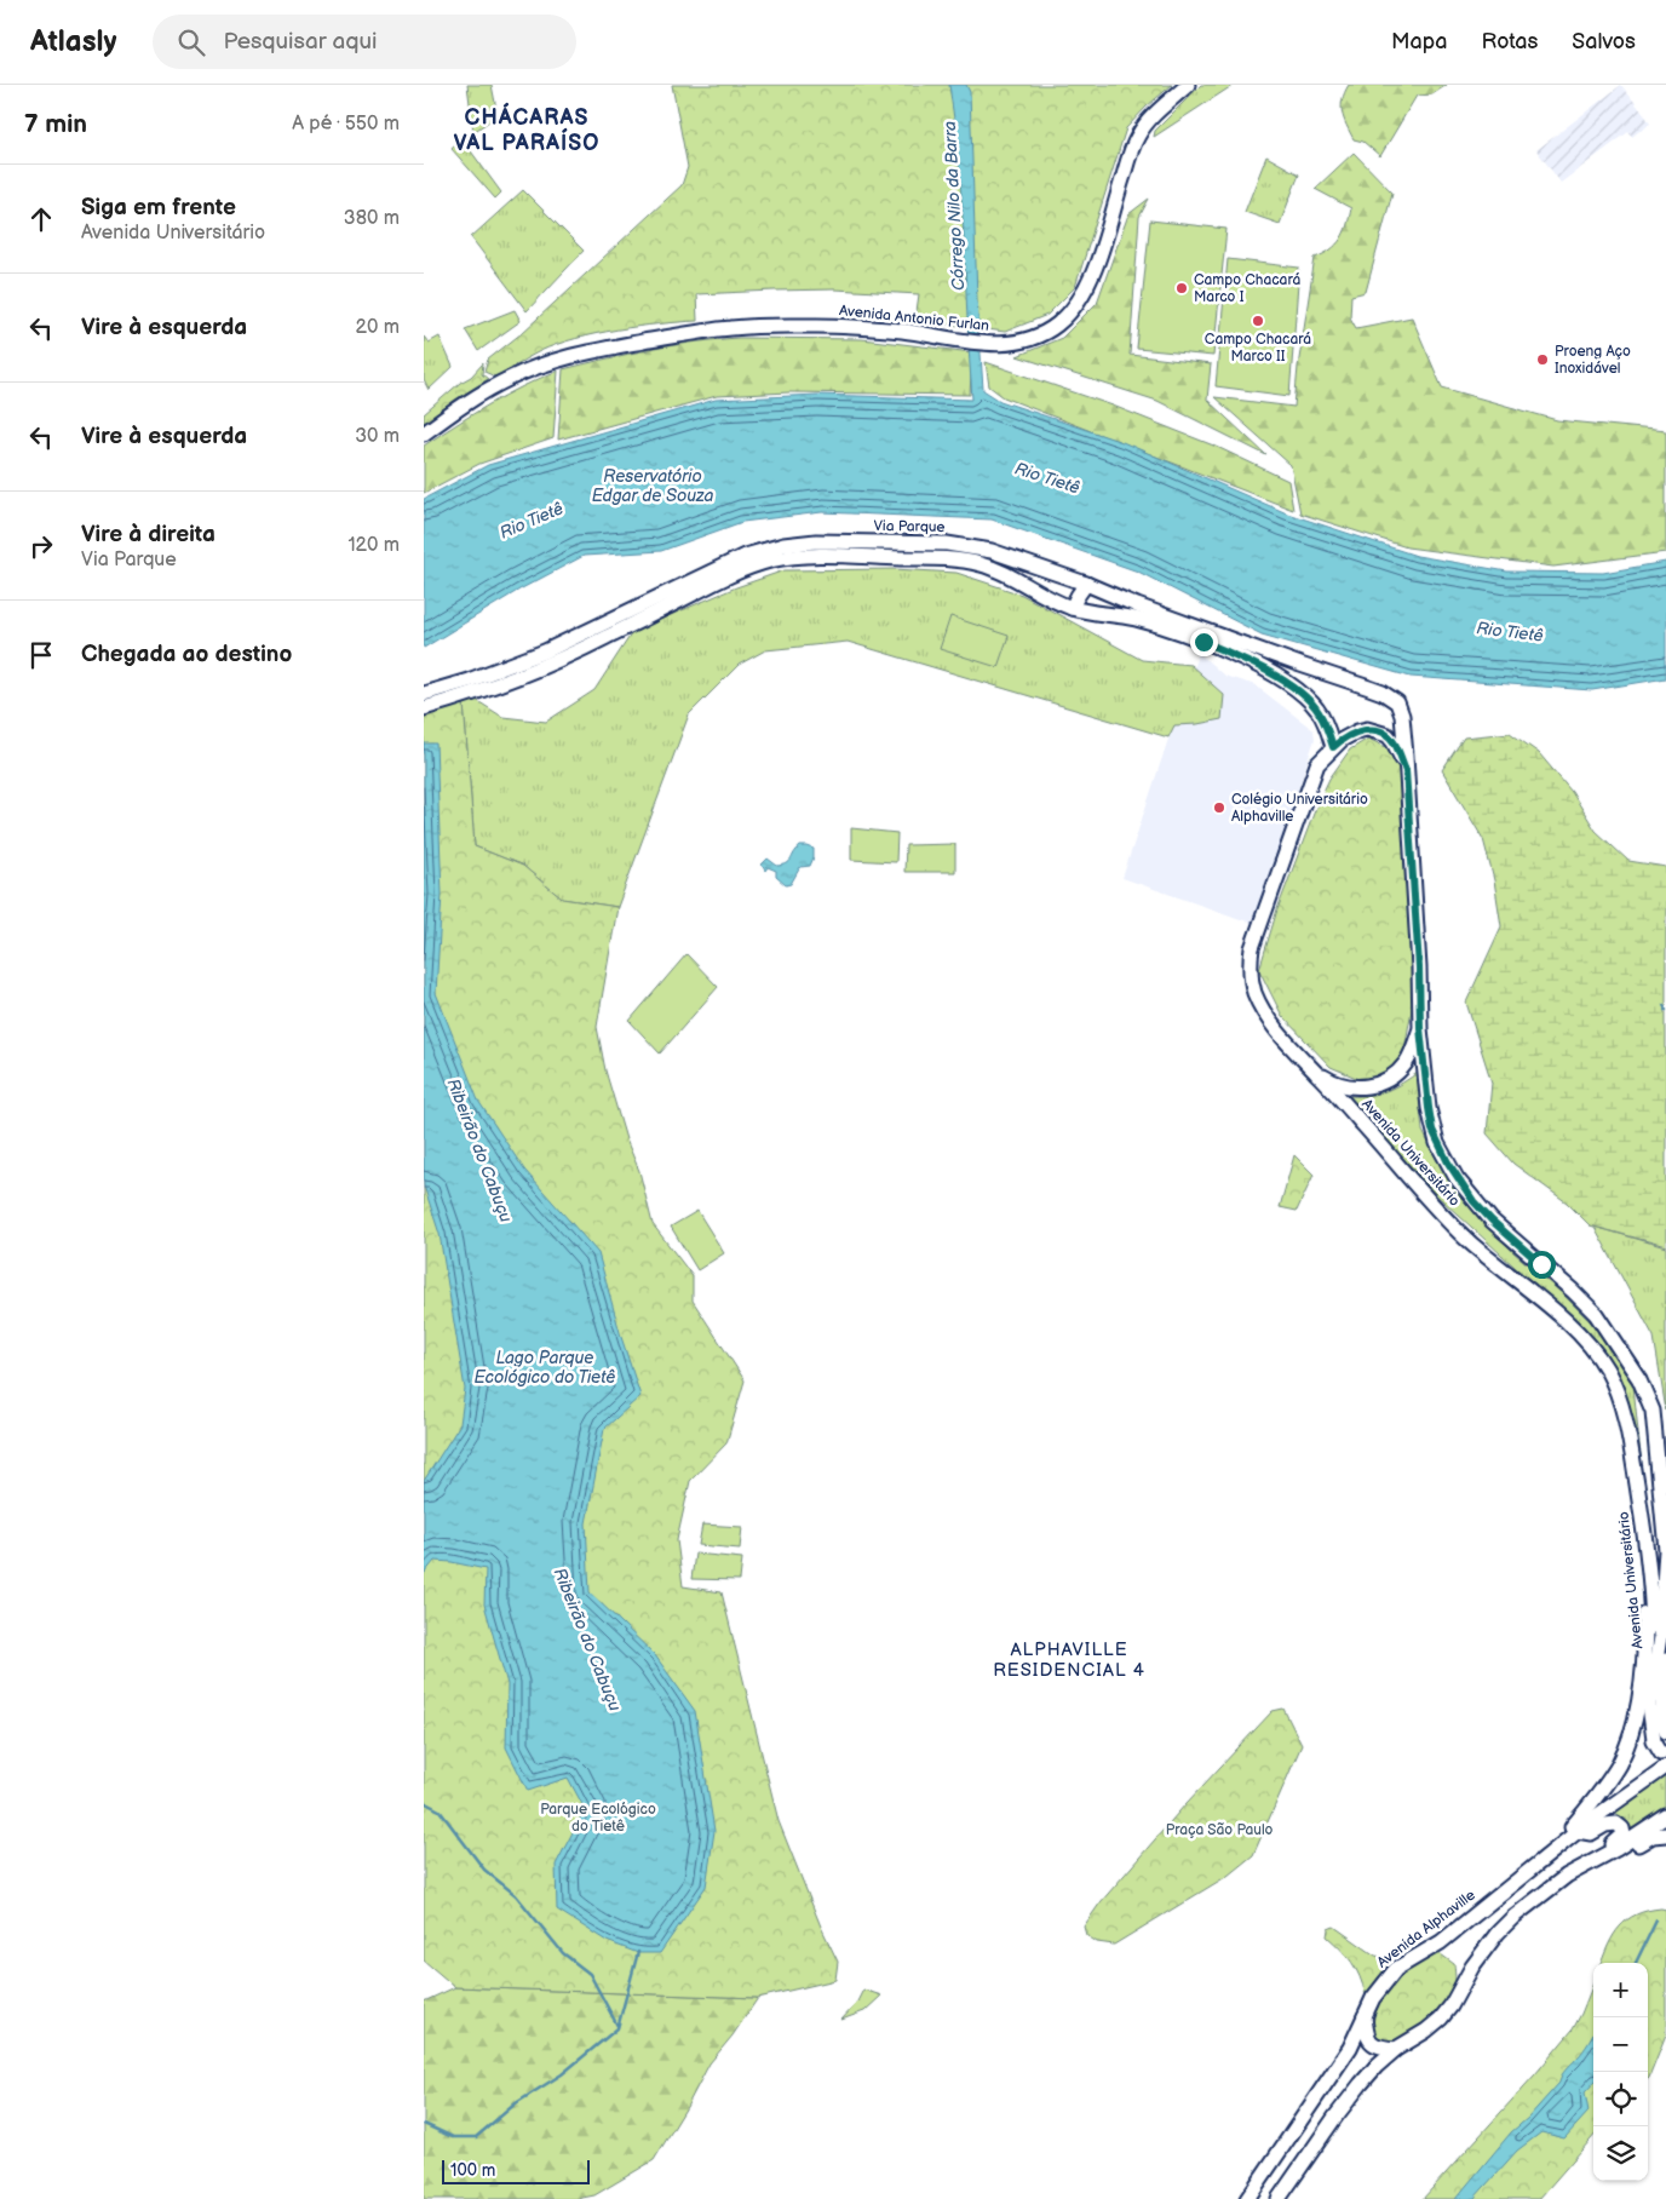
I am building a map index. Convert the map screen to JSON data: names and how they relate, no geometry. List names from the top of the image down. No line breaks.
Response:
{"streets":{"main road":["Avenida Antonio Furlan","Via Parque","Avenida Universitário","Avenida Alphaville"]},"crossings":[["Via Parque","Avenida Universitário"]],"districts":["CHÁCARAS VAL PARAÍSO","ALPHAVILLE RESIDENCIAL 4"],"water":["Córrego Nilo da Barra","Reservatório Edgar de Souza","Rio Tietê","Ribeirão do Cabuçu","Lago Parque Ecológico do Tietê"],"parks":["Parque Ecológico do Tietê","Praça São Paulo"],"places":["Campo Chacará Marco I","Campo Chacará Marco II","Proeng Aço Inoxidável","Colégio Universitário Alphaville"],"scale_bar":"100 m","page":{"header":"Atlasly","search":"Pesquisar aqui","nav":["Mapa","Rotas","Salvos"],"heading":["7 min","A pé · 550 m"],"list":[["Siga em frente","Avenida Universitário","380 m"],["Vire à esquerda","20 m"],["Vire à esquerda","30 m"],["Vire à direita","Via Parque","120 m"],"Chegada ao destino"],"map_buttons":["+","−"],"scale":"100 m"}}
